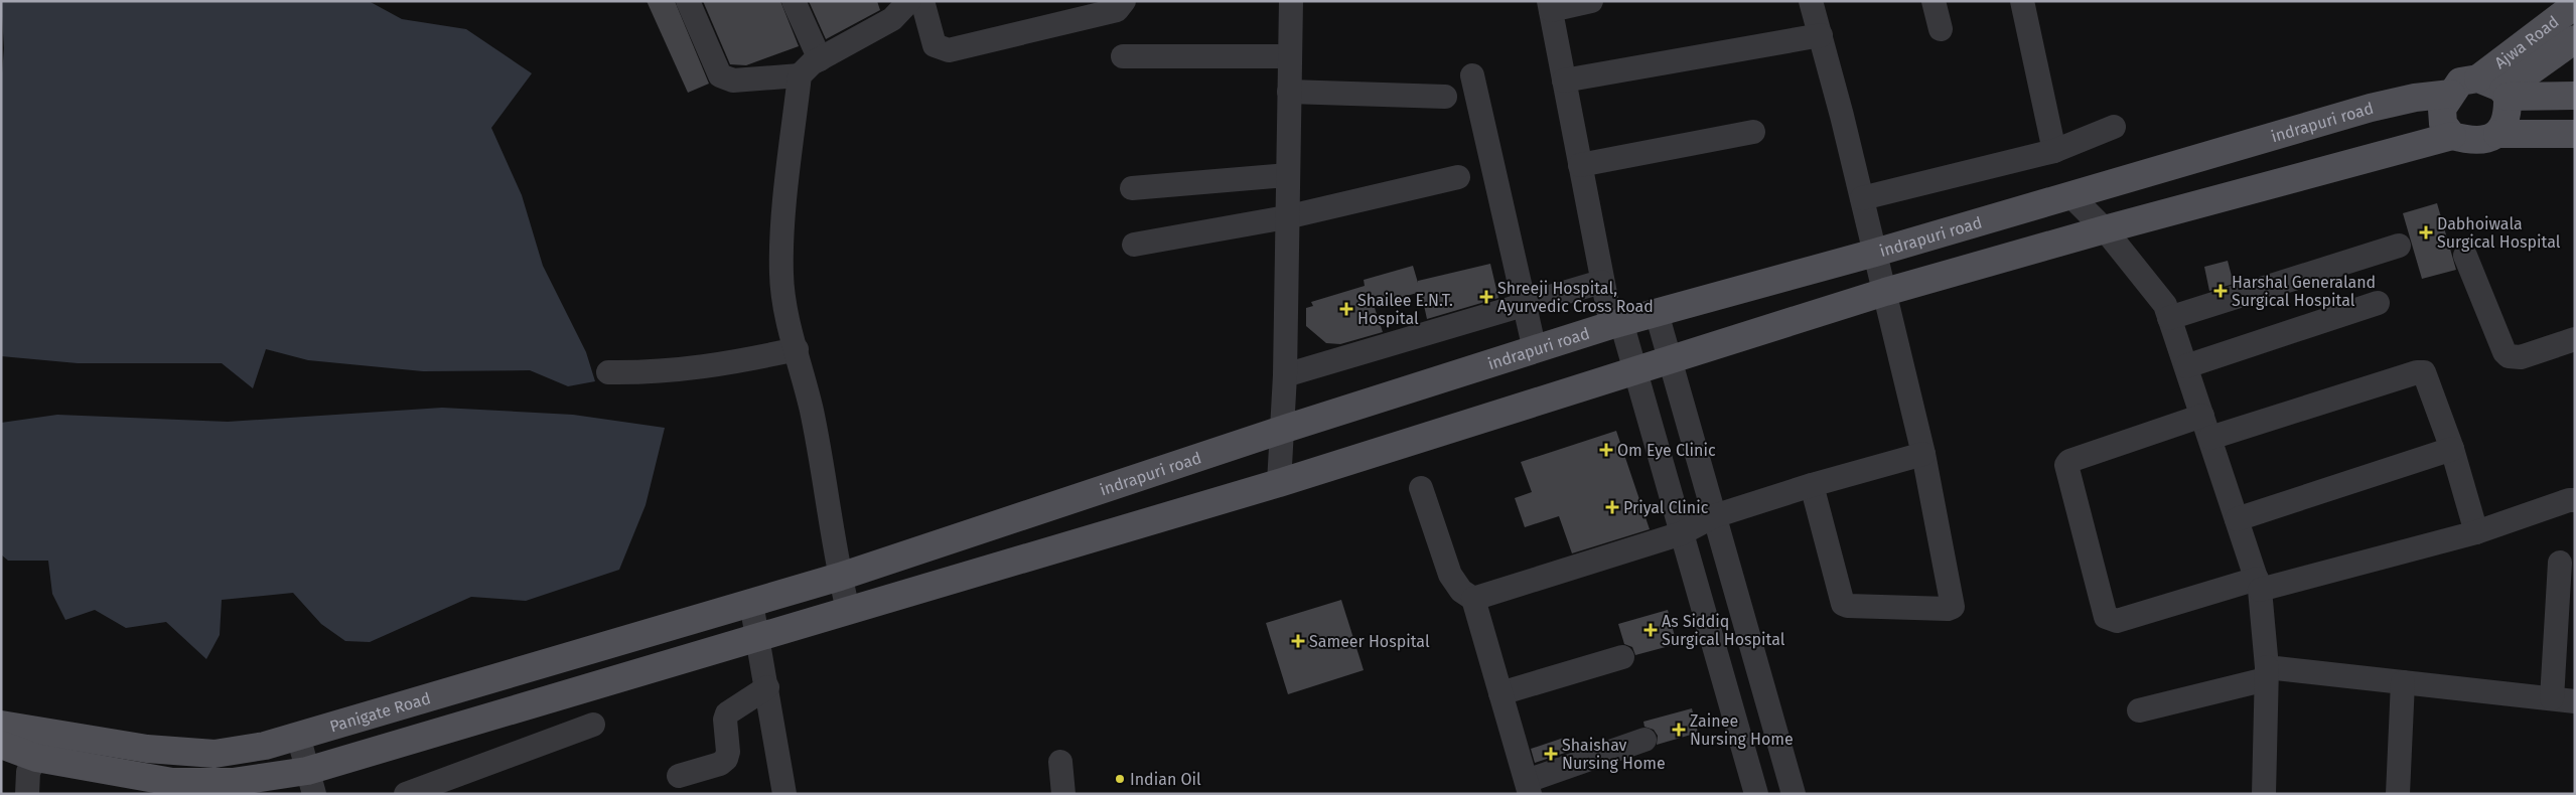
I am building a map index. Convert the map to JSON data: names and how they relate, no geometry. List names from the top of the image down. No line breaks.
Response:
{"streets":{"main road":["Ajwa Road","indrapuri road","Panigate Road"]},"crossings":[["Ajwa Road","indrapuri road"],["indrapuri road","Panigate Road"]],"places":{"health":["Dabhoiwala Surgical Hospital","Harshal Generaland Surgical Hospital","Shreeji Hospital, Ayurvedic Cross Road","Shailee E.N.T. Hospital","Om Eye Clinic","Priyal Clinic","As Siddiq Surgical Hospital","Sameer Hospital","Zainee Nursing Home","Shaishav Nursing Home"],"other":["Indian Oil"]}}
